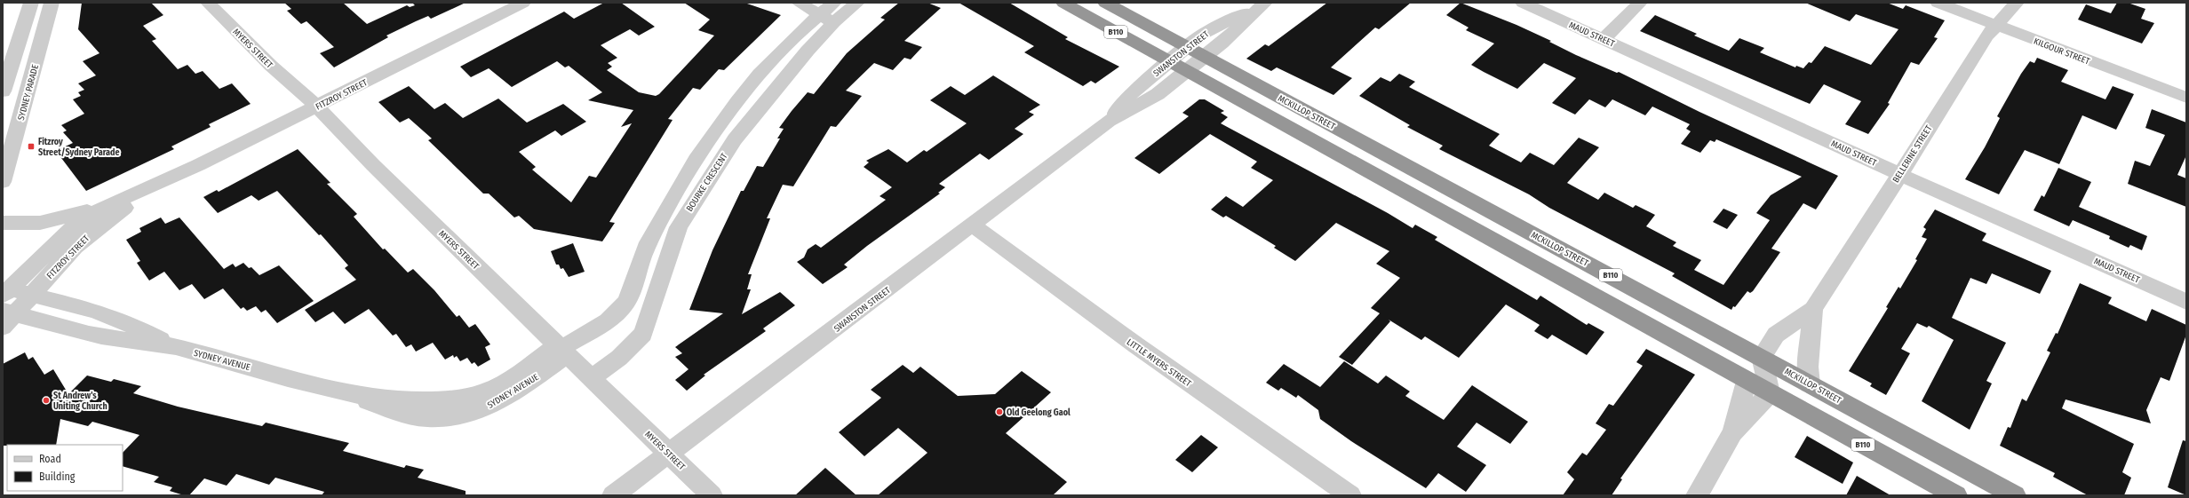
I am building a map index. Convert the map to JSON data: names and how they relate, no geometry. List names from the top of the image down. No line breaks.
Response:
{"streets":{"highway":["B110","MCKILLOP STREET"],"street":["MAUD STREET","MYERS STREET","KILGOUR STREET","SWANSTON STREET","SYDNEY PARADE","FITZROY STREET","BELLERINE STREET","BOURKE CRESCENT","SYDNEY AVENUE","LITTLE MYERS STREET"]},"crossings":[["B110","SWANSTON STREET"],["MAUD STREET","BELLERINE STREET"],["MYERS STREET","SWANSTON STREET"],["MYERS STREET","FITZROY STREET"],["MYERS STREET","BOURKE CRESCENT"],["MYERS STREET","SYDNEY AVENUE"],["KILGOUR STREET","BELLERINE STREET"],["SWANSTON STREET","MCKILLOP STREET"],["SWANSTON STREET","LITTLE MYERS STREET"],["FITZROY STREET","SYDNEY AVENUE"],["MCKILLOP STREET","BELLERINE STREET"],["BOURKE CRESCENT","SYDNEY AVENUE"]],"places":{"transit":["Fitzroy Street/Sydney Parade"],"other":["St Andrew's Uniting Church","Old Geelong Gaol"]},"legend":["Road","Building"]}
